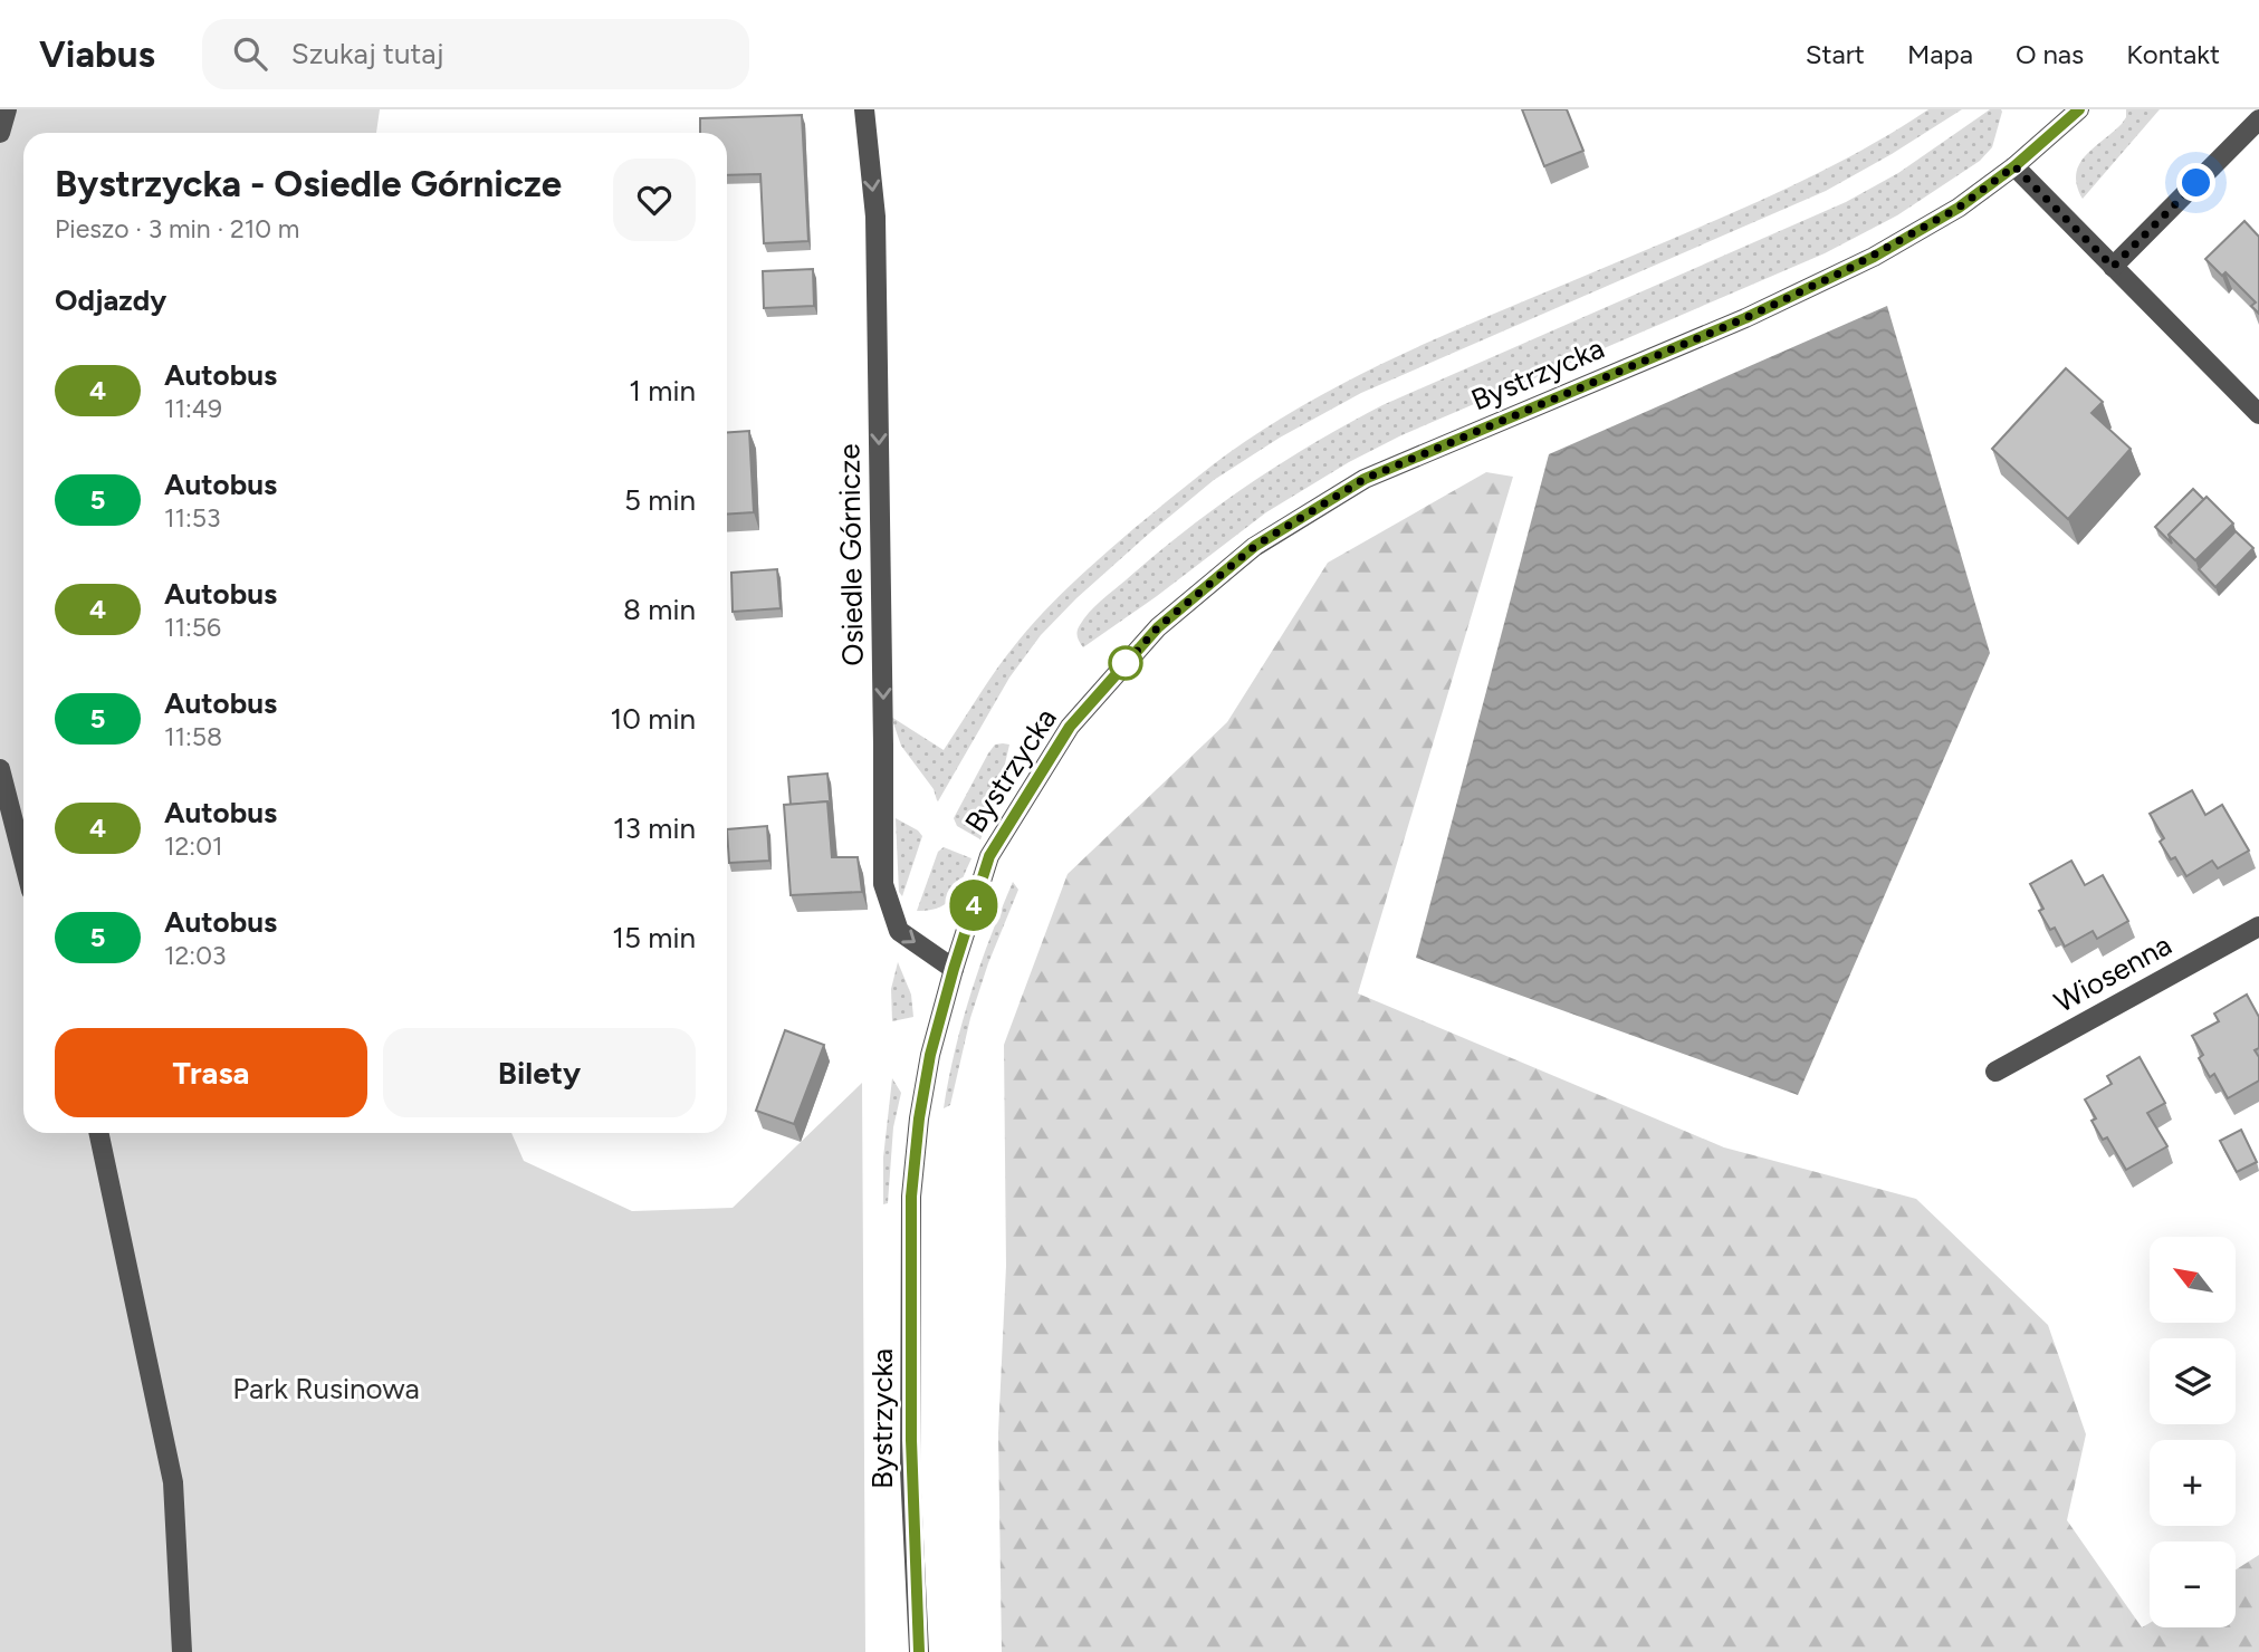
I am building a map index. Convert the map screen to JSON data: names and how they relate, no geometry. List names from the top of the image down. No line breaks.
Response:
{"streets":{"street":["Bystrzycka","Osiedle Górnicze","Wiosenna"]},"crossings":[["Bystrzycka","Osiedle Górnicze"]],"one_way":["Osiedle Górnicze"],"parks":["Park Rusinowa"],"lines":["bus line 4"],"north":"top left","page":{"header":"Viabus","search":"Szukaj tutaj","nav":["Start","Mapa","O nas","Kontakt"],"on_map":"4","heading":[["Bystrzycka - Osiedle Górnicze","Pieszo · 3 min · 210 m"],"Odjazdy"],"list":[{"mark":"4","name":"Autobus","note":"11:49","value":"1 min"},{"mark":"5","name":"Autobus","note":"11:53","value":"5 min"},{"mark":"4","name":"Autobus","note":"11:56","value":"8 min"},{"mark":"5","name":"Autobus","note":"11:58","value":"10 min"},{"mark":"4","name":"Autobus","note":"12:01","value":"13 min"},{"mark":"5","name":"Autobus","note":"12:03","value":"15 min"}],"buttons":["Trasa","Bilety"],"map_buttons":["+","−"]}}
